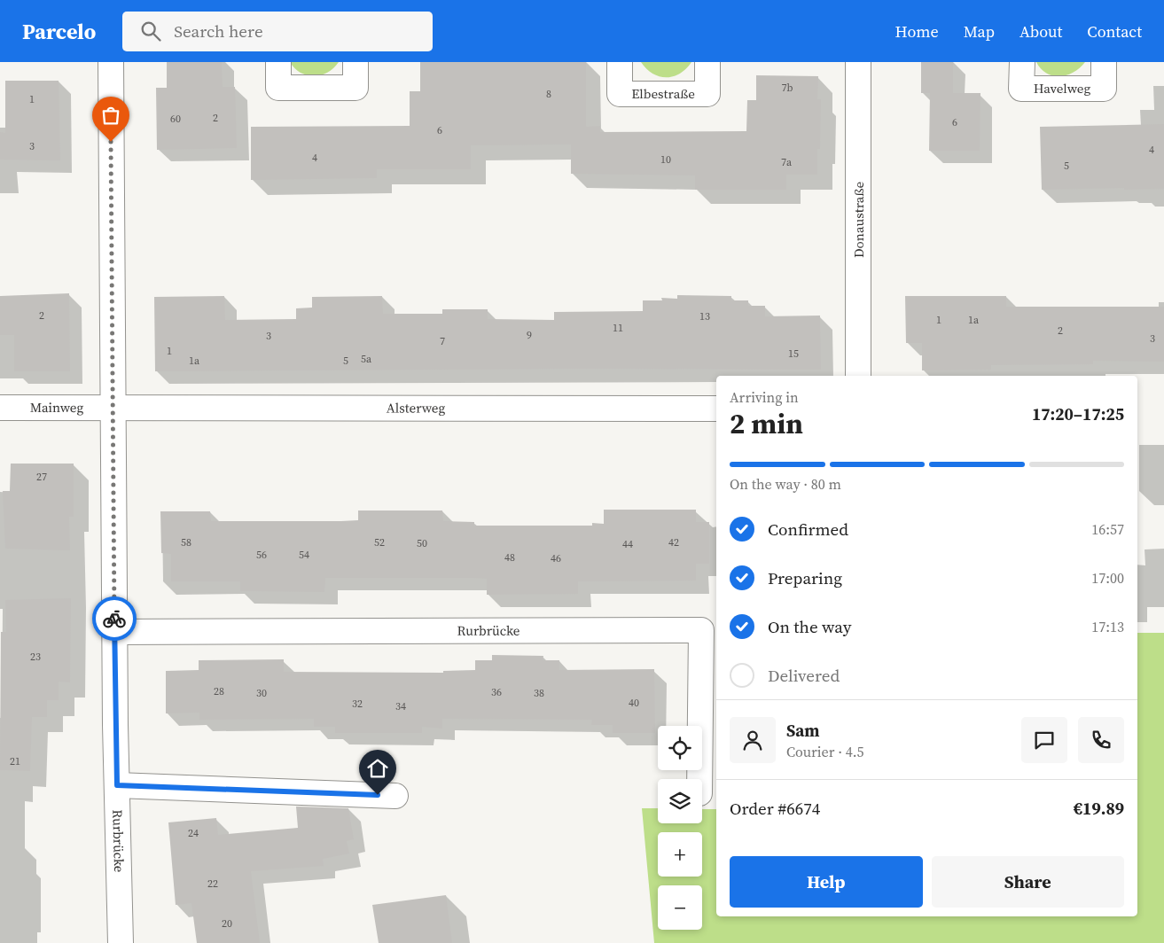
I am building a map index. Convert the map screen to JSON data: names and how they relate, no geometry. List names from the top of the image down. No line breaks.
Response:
{"streets":{"street":["Havelweg","Elbestraße","Donaustraße","Mainweg","Alsterweg","Rurbrücke"]},"crossings":[["Mainweg","Alsterweg"],["Mainweg","Rurbrücke"],["Alsterweg","Rurbrücke"]],"house_numbers":["7b","8","1","2","60","6","6","3","4","4","10","7a","5","2","13","1","1a","11","2","9","3","3","7","1","15","5a","1a","5","27","58","52","42","50","44","56","54","48","46","23","28","36","30","38","40","32","34","21","24","22","20"],"page":{"header":"Parcelo","search":"Search here","nav":["Home","Map","About","Contact"],"heading":["2 min","Arriving in","17:20–17:25"],"panel":["Sam","Courier · 4.5","Order #6674","€19.89"],"bar":"On the way · 80 m","list":[["Confirmed","16:57"],["Preparing","17:00"],["On the way","17:13"],"Delivered"],"map_buttons":["+","−"],"buttons":["Help","Share"]}}
